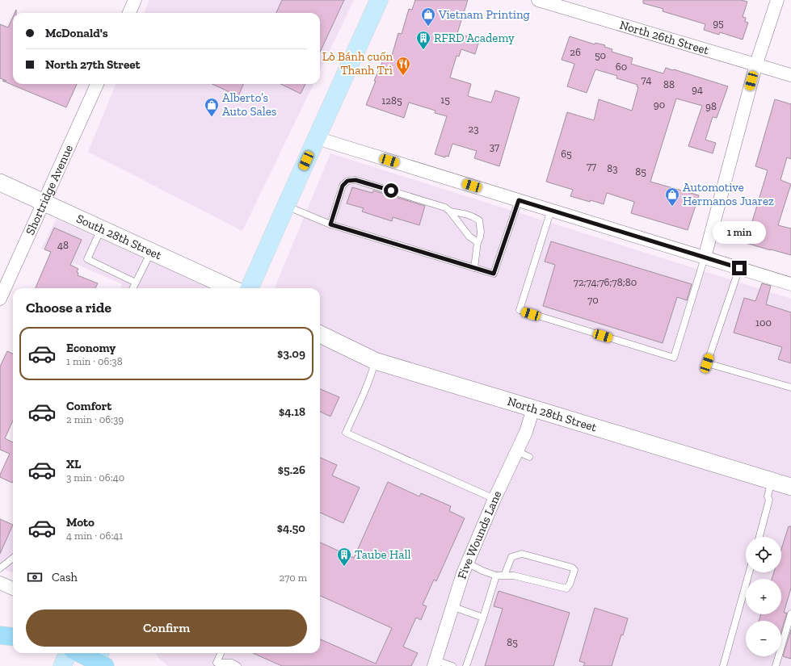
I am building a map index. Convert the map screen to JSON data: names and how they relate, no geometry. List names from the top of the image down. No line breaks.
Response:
{"streets":{"street":["North 26th Street","Shortridge Avenue","South 28th Street","North 28th Street","Five Wounds Lane"]},"crossings":[["Shortridge Avenue","South 28th Street"],["North 28th Street","Five Wounds Lane"]],"places":{"shop":["Vietnam Printing","Alberto’s Auto Sales","Automotive Hermanos Juarez"],"building":["RFRD Academy","Taube Hall"],"restaurant":["Lò Bánh cuốn Thanh Trì"]},"house_numbers":["95","26","50","60","74","88","94","15","1285","90","98","23","37","65","77","83","85","48","72;74;76;78;80","70","100","85"],"page":{"banner":["McDonald's","North 27th Street"],"bubble":"1 min","heading":"Choose a ride","list":[{"name":"Economy","note":"1 min · 06:38","value":"$3.09"},{"name":"Comfort","note":"2 min · 06:39","value":"$4.18"},{"name":"XL","note":"3 min · 06:40","value":"$5.26"},{"name":"Moto","note":"4 min · 06:41","value":"$4.50"}],"map_buttons":["+","−"],"pay":["Cash","270 m"],"buttons":"Confirm"}}
